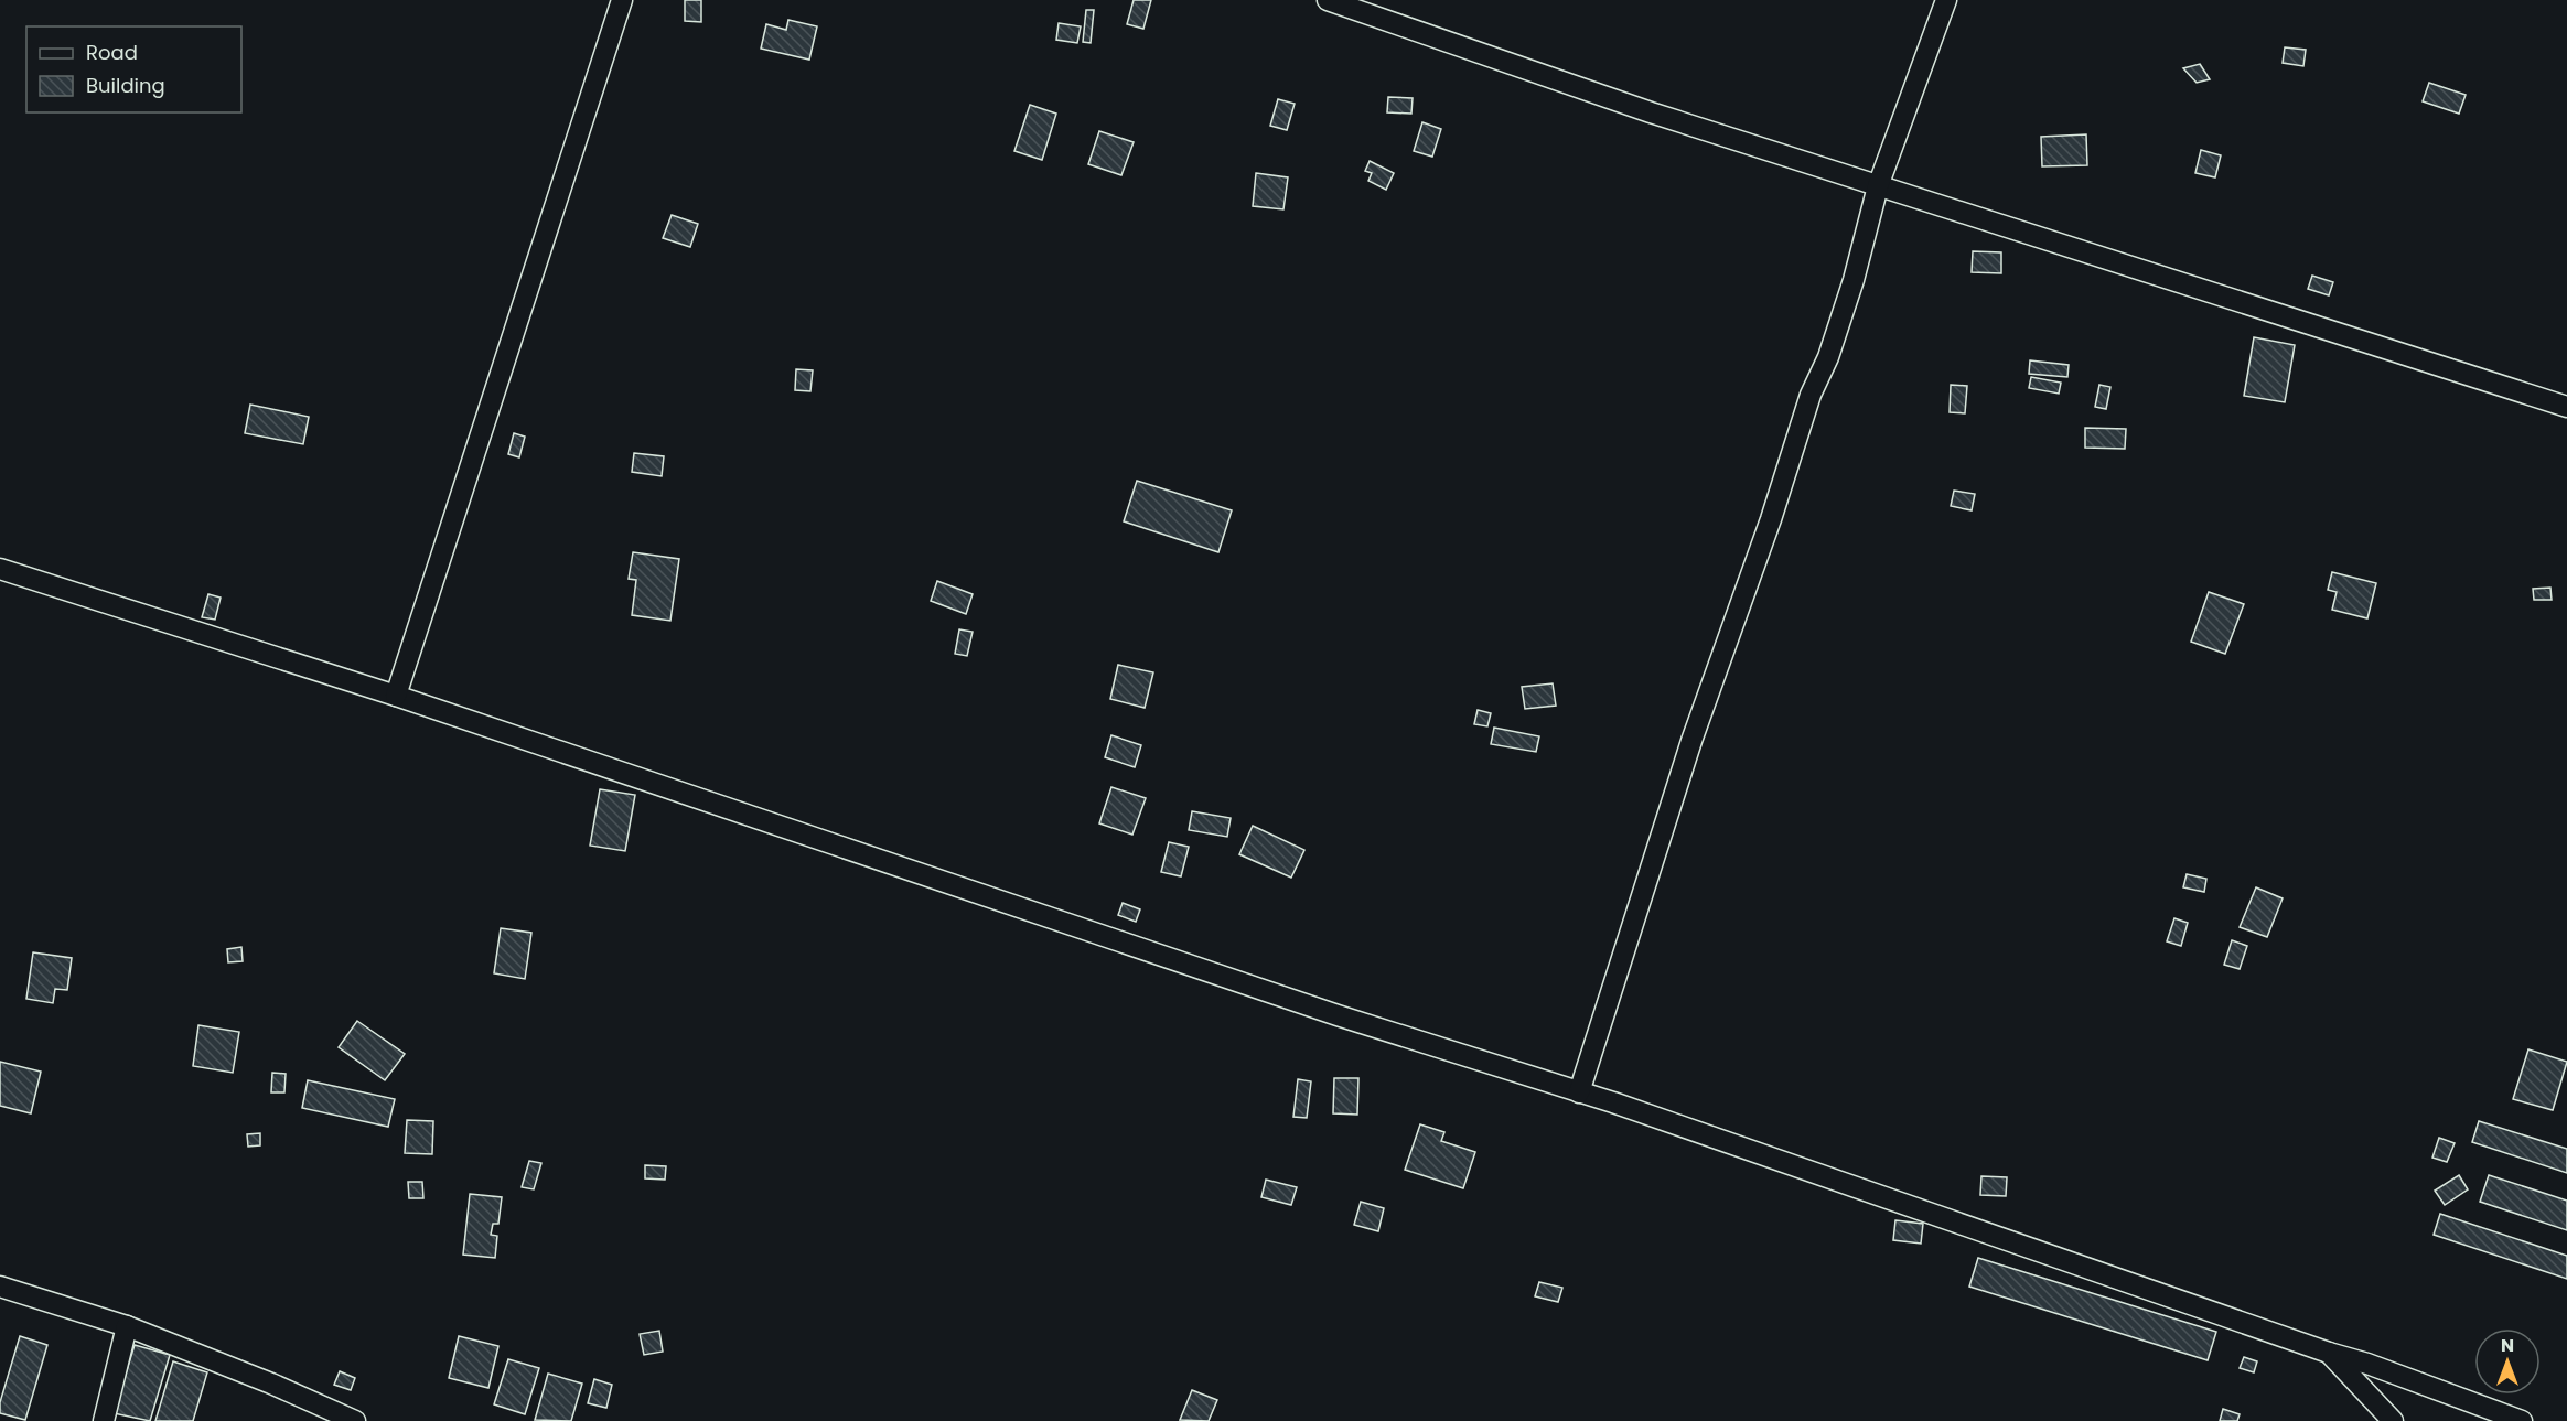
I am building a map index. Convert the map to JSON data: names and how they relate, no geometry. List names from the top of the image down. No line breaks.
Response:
{"legend":["Road","Building"],"north":"top"}
